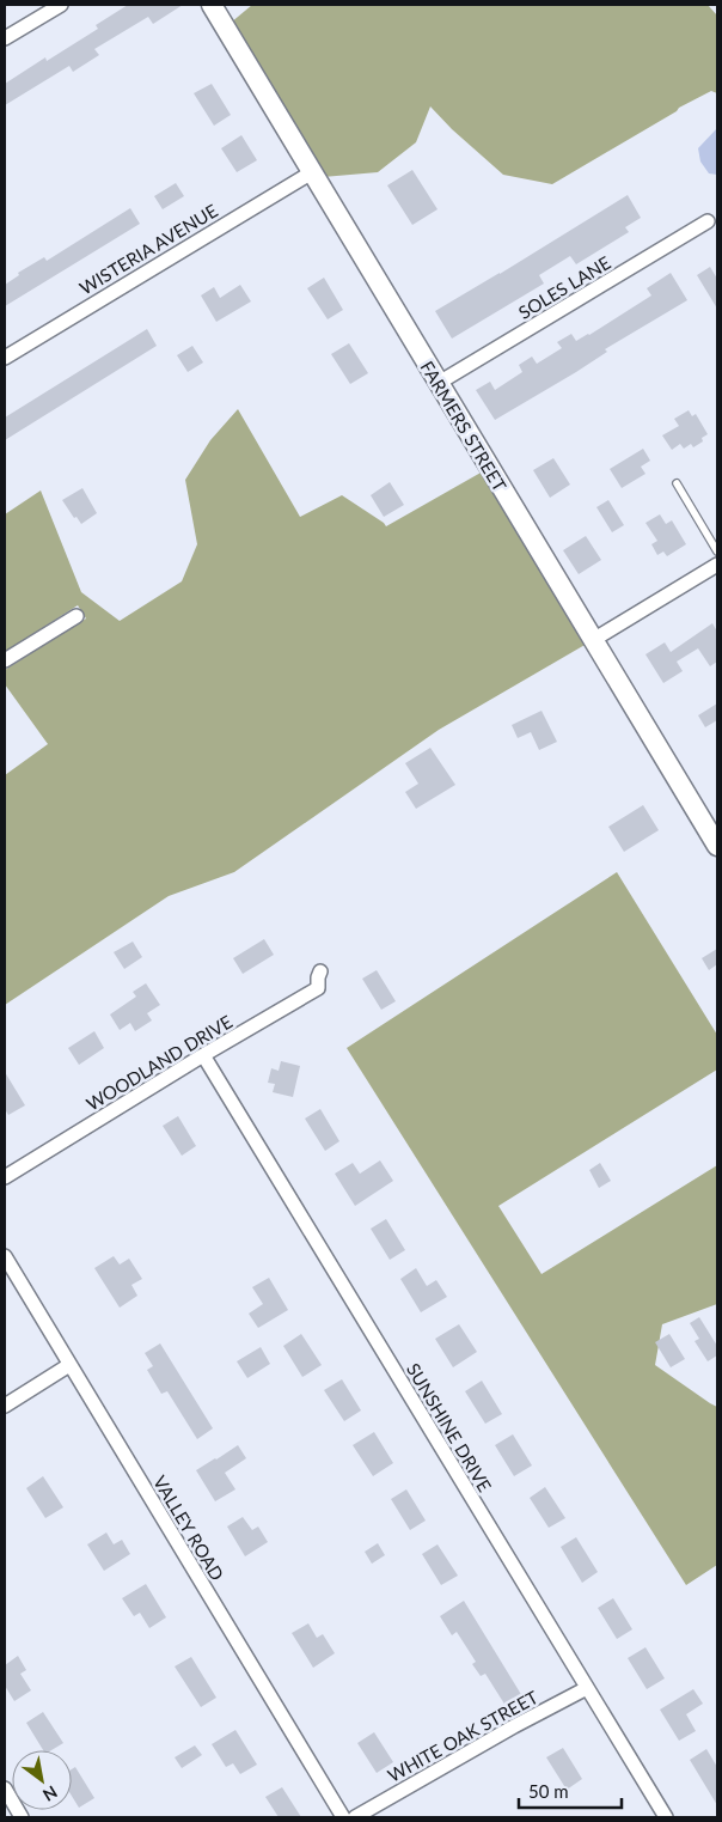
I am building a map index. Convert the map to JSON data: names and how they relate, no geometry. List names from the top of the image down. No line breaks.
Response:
{"streets":{"street":["WISTERIA AVENUE","SOLES LANE","FARMERS STREET","WOODLAND DRIVE","SUNSHINE DRIVE","VALLEY ROAD","WHITE OAK STREET"]},"crossings":[["WISTERIA AVENUE","FARMERS STREET"],["SOLES LANE","FARMERS STREET"],["WOODLAND DRIVE","SUNSHINE DRIVE"],["SUNSHINE DRIVE","WHITE OAK STREET"]],"scale_bar":"50 m","north":"bottom right"}
